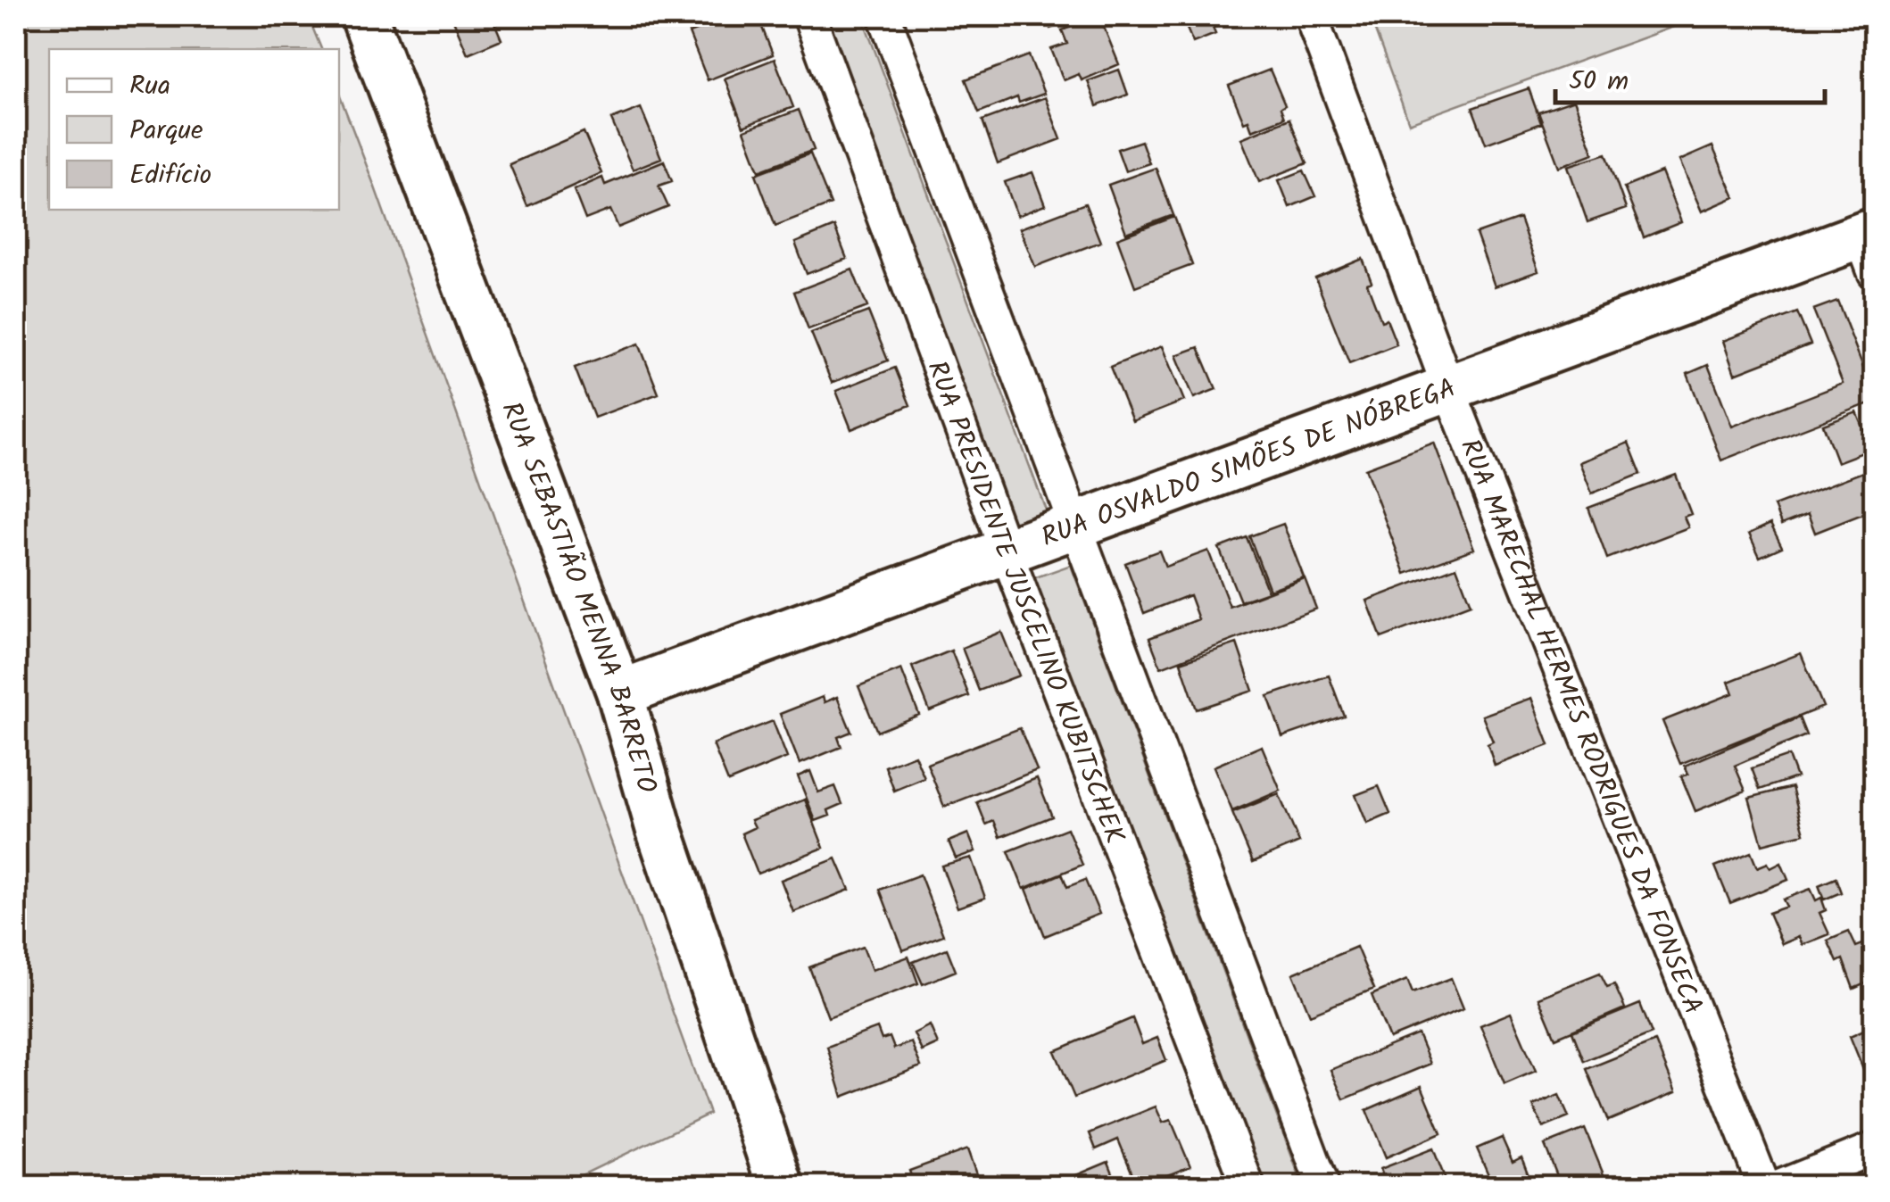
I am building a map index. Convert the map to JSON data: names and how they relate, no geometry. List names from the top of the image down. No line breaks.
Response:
{"streets":{"main road":["RUA OSVALDO SIMÕES DE NÓBREGA","RUA SEBASTIÃO MENNA BARRETO"],"street":["RUA PRESIDENTE JUSCELINO KUBITSCHEK","RUA MARECHAL HERMES RODRIGUES DA FONSECA"]},"crossings":[["RUA OSVALDO SIMÕES DE NÓBREGA","RUA SEBASTIÃO MENNA BARRETO"],["RUA OSVALDO SIMÕES DE NÓBREGA","RUA PRESIDENTE JUSCELINO KUBITSCHEK"],["RUA OSVALDO SIMÕES DE NÓBREGA","RUA MARECHAL HERMES RODRIGUES DA FONSECA"]],"legend":["Rua","Parque","Edifício"],"scale_bar":"50 m"}
